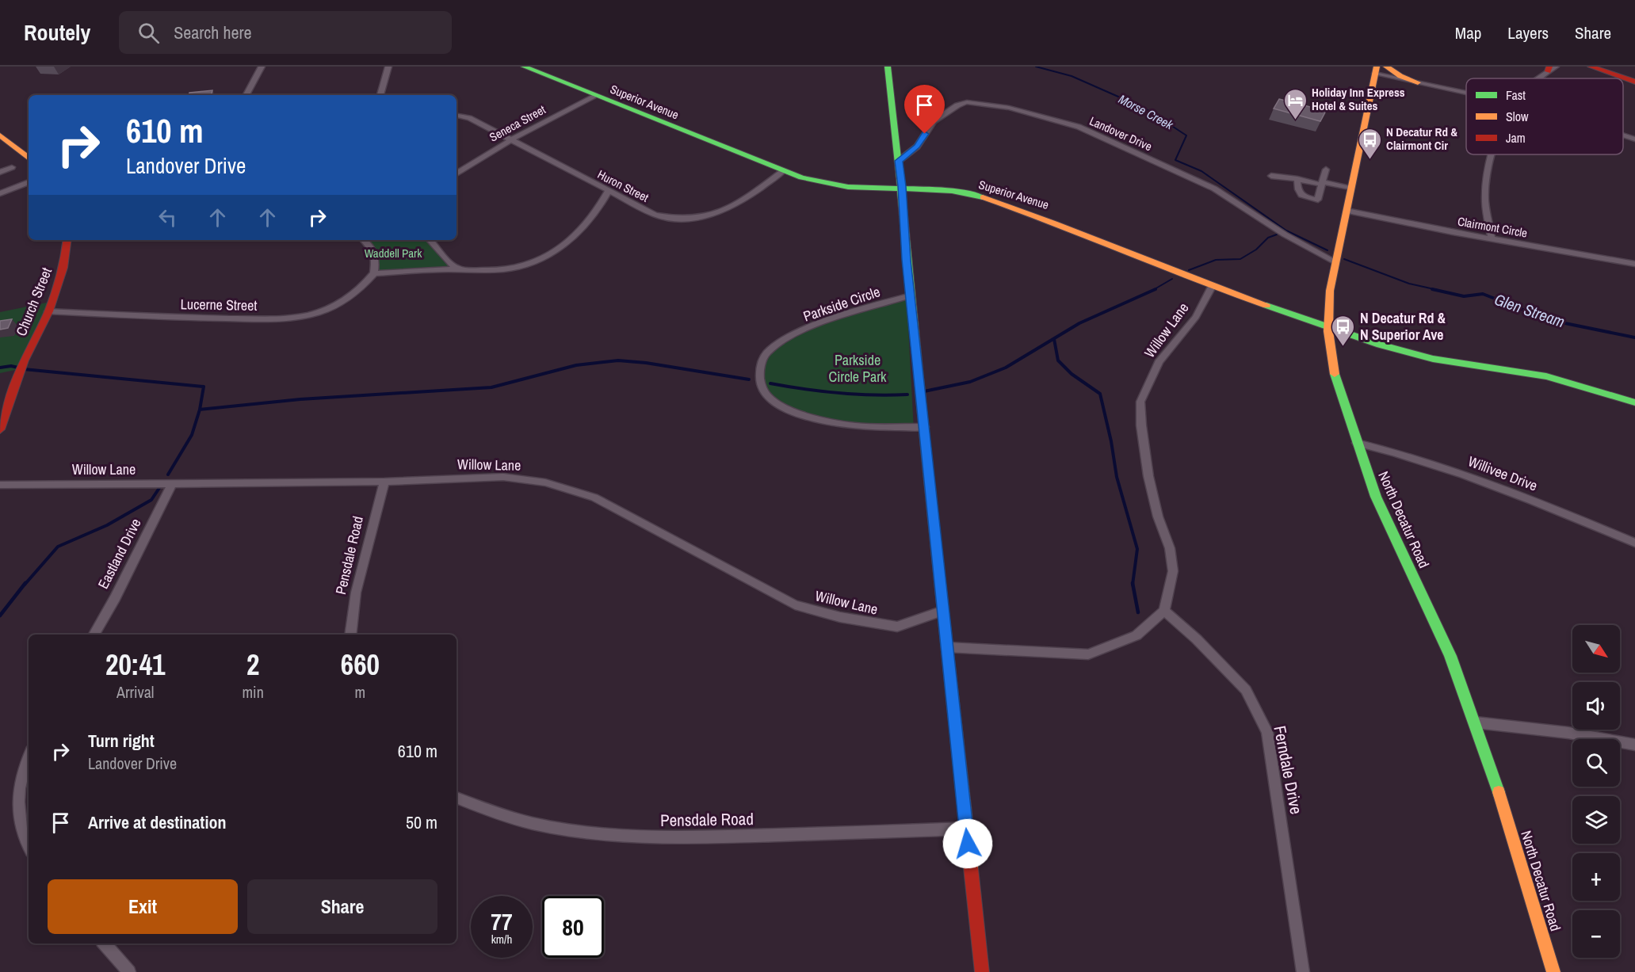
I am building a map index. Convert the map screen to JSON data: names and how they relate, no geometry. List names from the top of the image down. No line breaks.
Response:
{"streets":{"main road":["Superior Avenue","Church Street","North Decatur Road"],"street":["Seneca Street","Landover Drive","Huron Street","Clairmont Circle","Parkside Circle","Lucerne Street","Willow Lane","Willivee Drive","Eastland Drive","Pensdale Road","Ferndale Drive"]},"crossings":[["Superior Avenue","Seneca Street"],["Superior Avenue","Huron Street"],["Superior Avenue","Willow Lane"],["Superior Avenue","North Decatur Road"],["Seneca Street","Huron Street"],["Landover Drive","North Decatur Road"],["Clairmont Circle","North Decatur Road"],["Church Street","Lucerne Street"],["Willow Lane","Eastland Drive"],["Willow Lane","Pensdale Road"],["Willow Lane","Ferndale Drive"],["Willivee Drive","North Decatur Road"]],"water":["Morse Creek","Glen Stream"],"parks":["Waddell Park","Parkside Circle Park"],"places":{"hotel":["Holiday Inn Express Hotel & Suites"],"bus stop":["N Decatur Rd & Clairmont Cir","N Decatur Rd & N Superior Ave"]},"legend":["Fast","Slow","Jam"],"north":"bottom right","page":{"header":"Routely","search":"Search here","nav":["Map","Layers","Share"],"turn":["610 m","Landover Drive"],"map_buttons":["+","−"],"eta":["20:41","Arrival","2","min","660","m"],"list":[{"name":"Turn right","note":"Landover Drive","value":"610 m"},{"name":"Arrive at destination","value":"50 m"}],"buttons":["Exit","Share"],"speed":"77 km/h","limit":"80"}}
